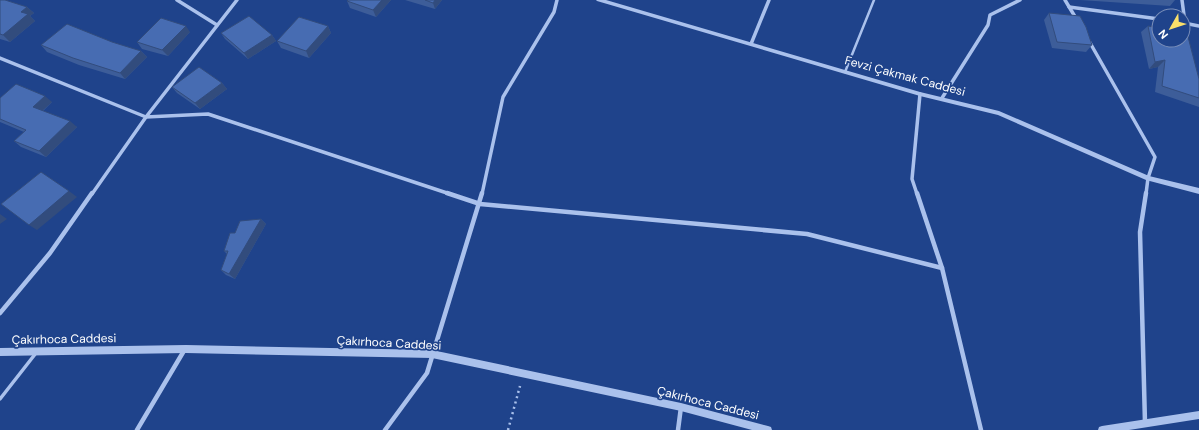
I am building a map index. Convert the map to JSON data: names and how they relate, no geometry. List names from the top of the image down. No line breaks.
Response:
{"streets":{"street":["Fevzi Çakmak Caddesi","Çakırhoca Caddesi"]},"north":"bottom left"}
